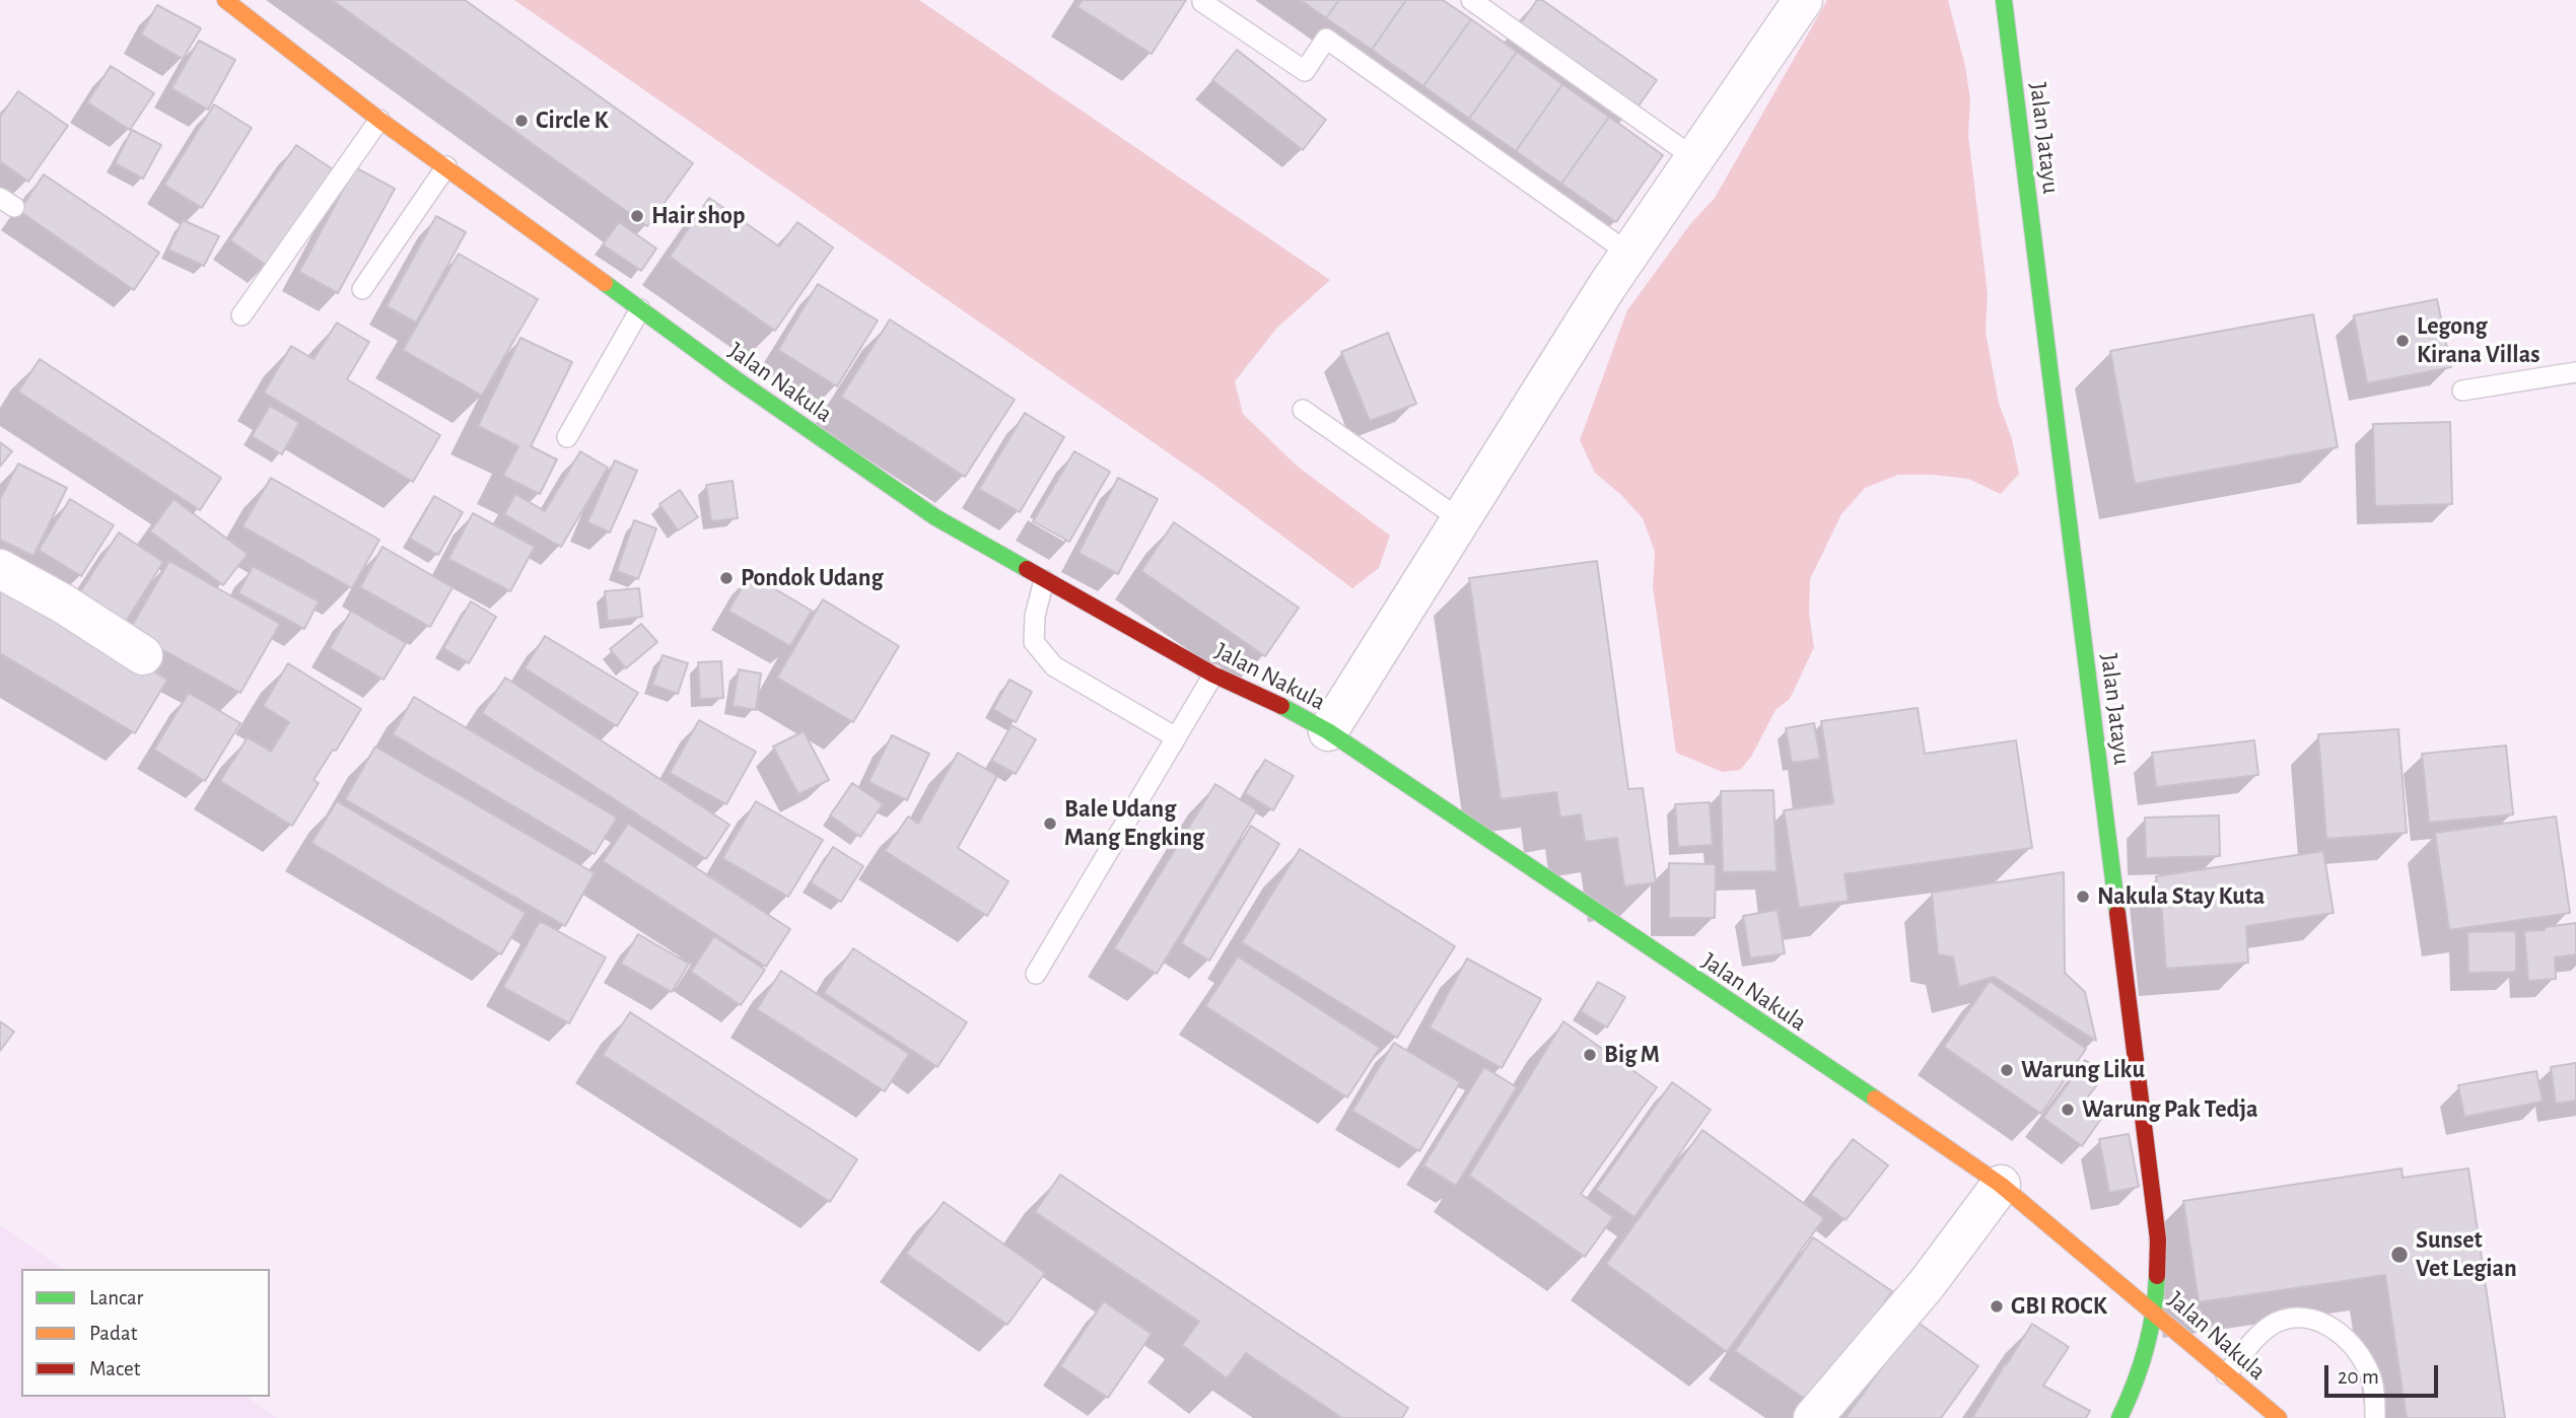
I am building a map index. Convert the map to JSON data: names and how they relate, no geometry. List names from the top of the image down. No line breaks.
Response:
{"streets":{"main road":["Jalan Jatayu","Jalan Nakula"]},"crossings":[["Jalan Jatayu","Jalan Nakula"]],"places":["Circle K","Hair shop","Legong Kirana Villas","Pondok Udang","Bale Udang Mang Engking","Nakula Stay Kuta","Big M","Warung Liku","Warung Pak Tedja","Sunset Vet Legian","GBI ROCK"],"legend":["Lancar","Padat","Macet"],"scale_bar":"20 m"}
